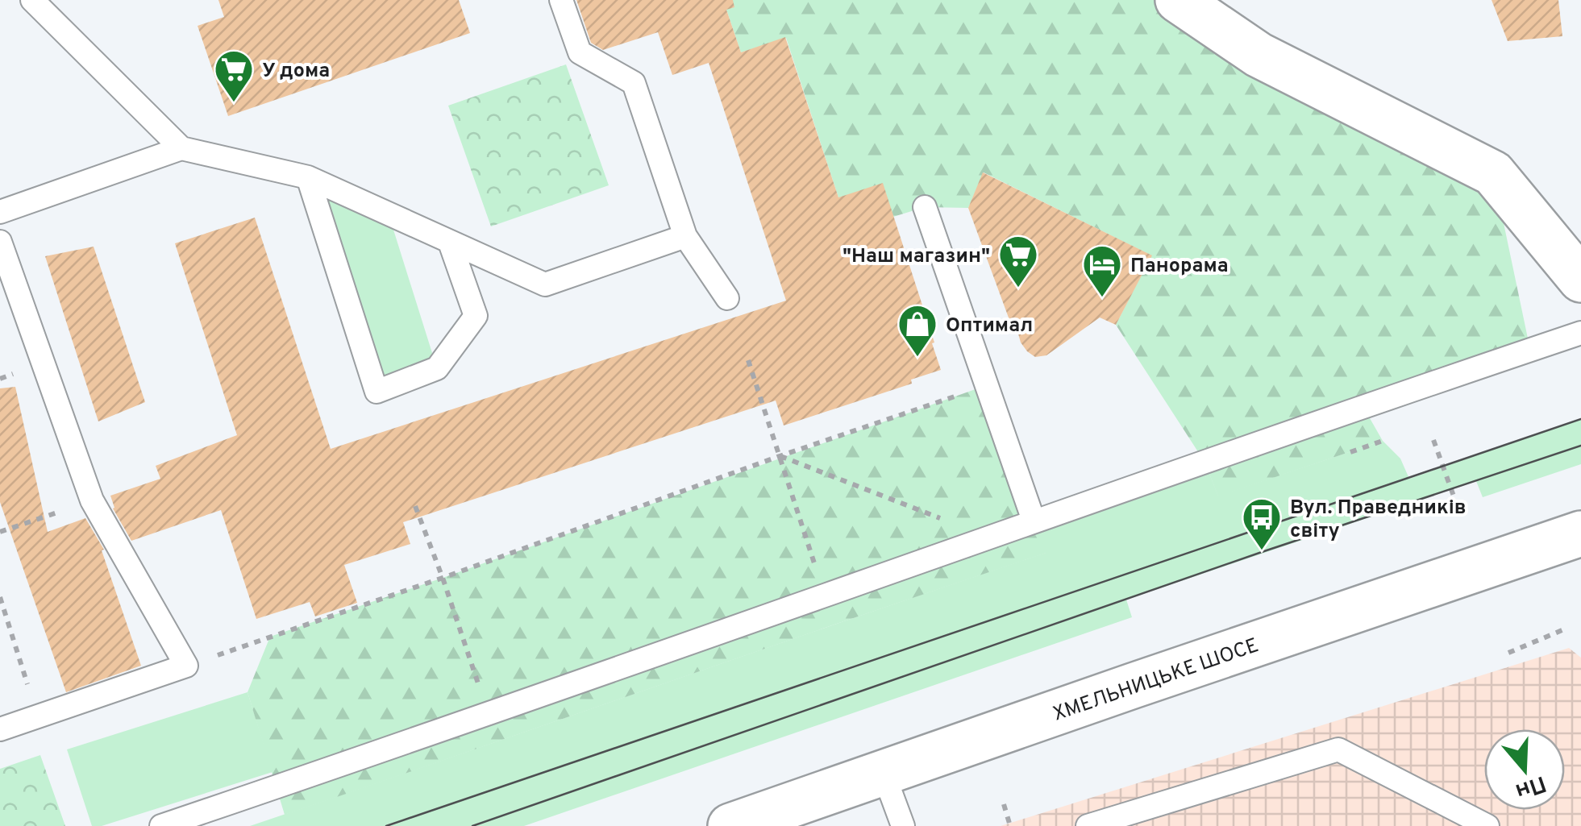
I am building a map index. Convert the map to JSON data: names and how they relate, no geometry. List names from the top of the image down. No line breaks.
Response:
{"streets":{"main road":["ХМЕЛЬНИЦЬКЕ ШОСЕ"]},"places":{"supermarket":["У дома","\"Наш магазин\""],"hotel":["Панорама"],"shop":["Оптимал"],"bus stop":["Вул. Праведників світу"]},"north":"bottom"}
